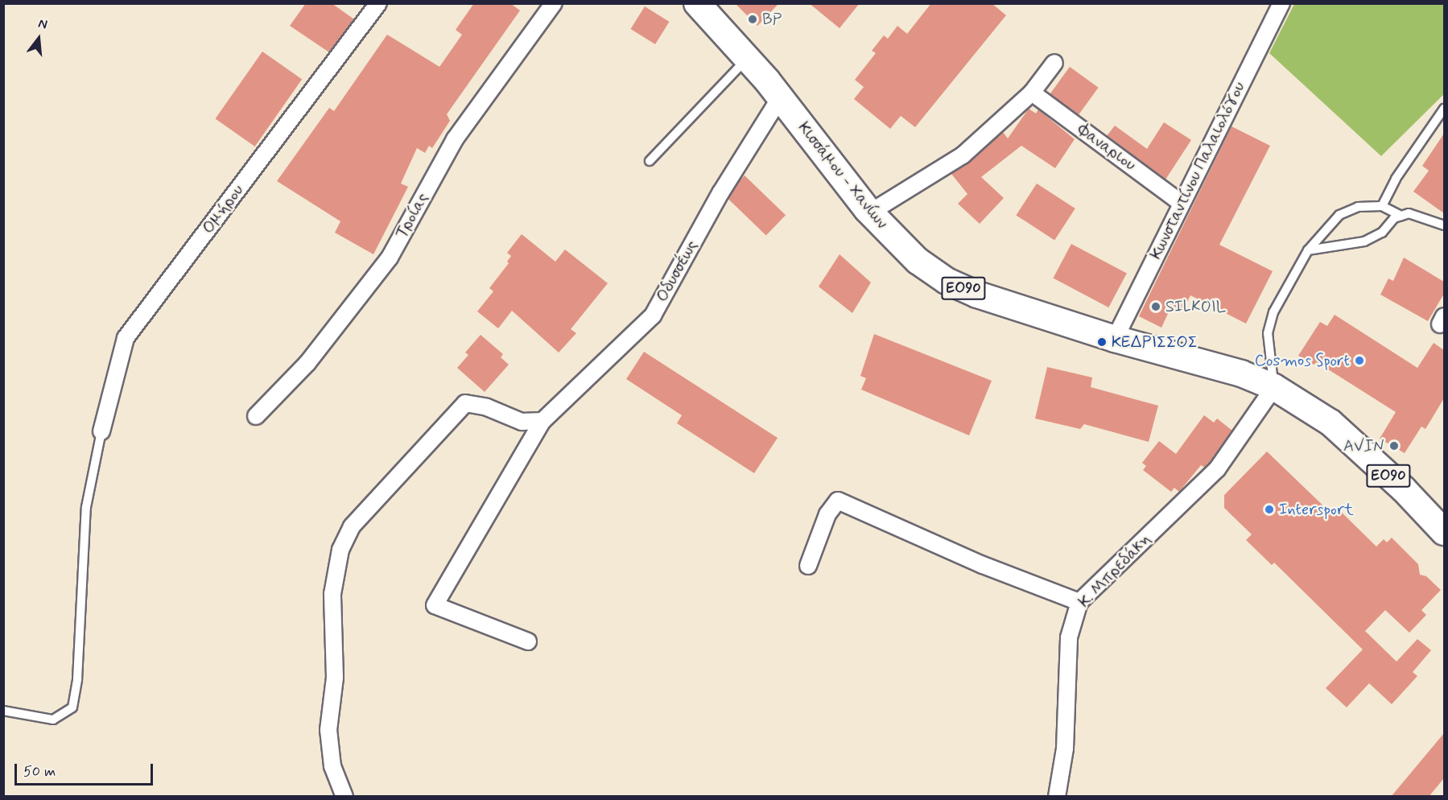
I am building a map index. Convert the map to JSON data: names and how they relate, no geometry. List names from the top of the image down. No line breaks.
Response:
{"streets":{"main road":["Κισσάμου - Χανίων","ΕΟ90"],"street":["Φαναριου","Κωνσταντίνου Παλαιολόγου","Ομήρου","Τροίας","Οδυσσέως","Κ. Μπρεδάκη"]},"crossings":[["Φαναριου","Κωνσταντίνου Παλαιολόγου"],["Κωνσταντίνου Παλαιολόγου","Κισσάμου - Χανίων"],["Κισσάμου - Χανίων","Οδυσσέως"],["Κισσάμου - Χανίων","Κ. Μπρεδάκη"]],"places":["BP","SILKOIL","ΚΕΔΡΙΣΣΟΣ","Cosmos Sport","AVIN","Intersport"],"scale_bar":"50 m","north":"top"}
